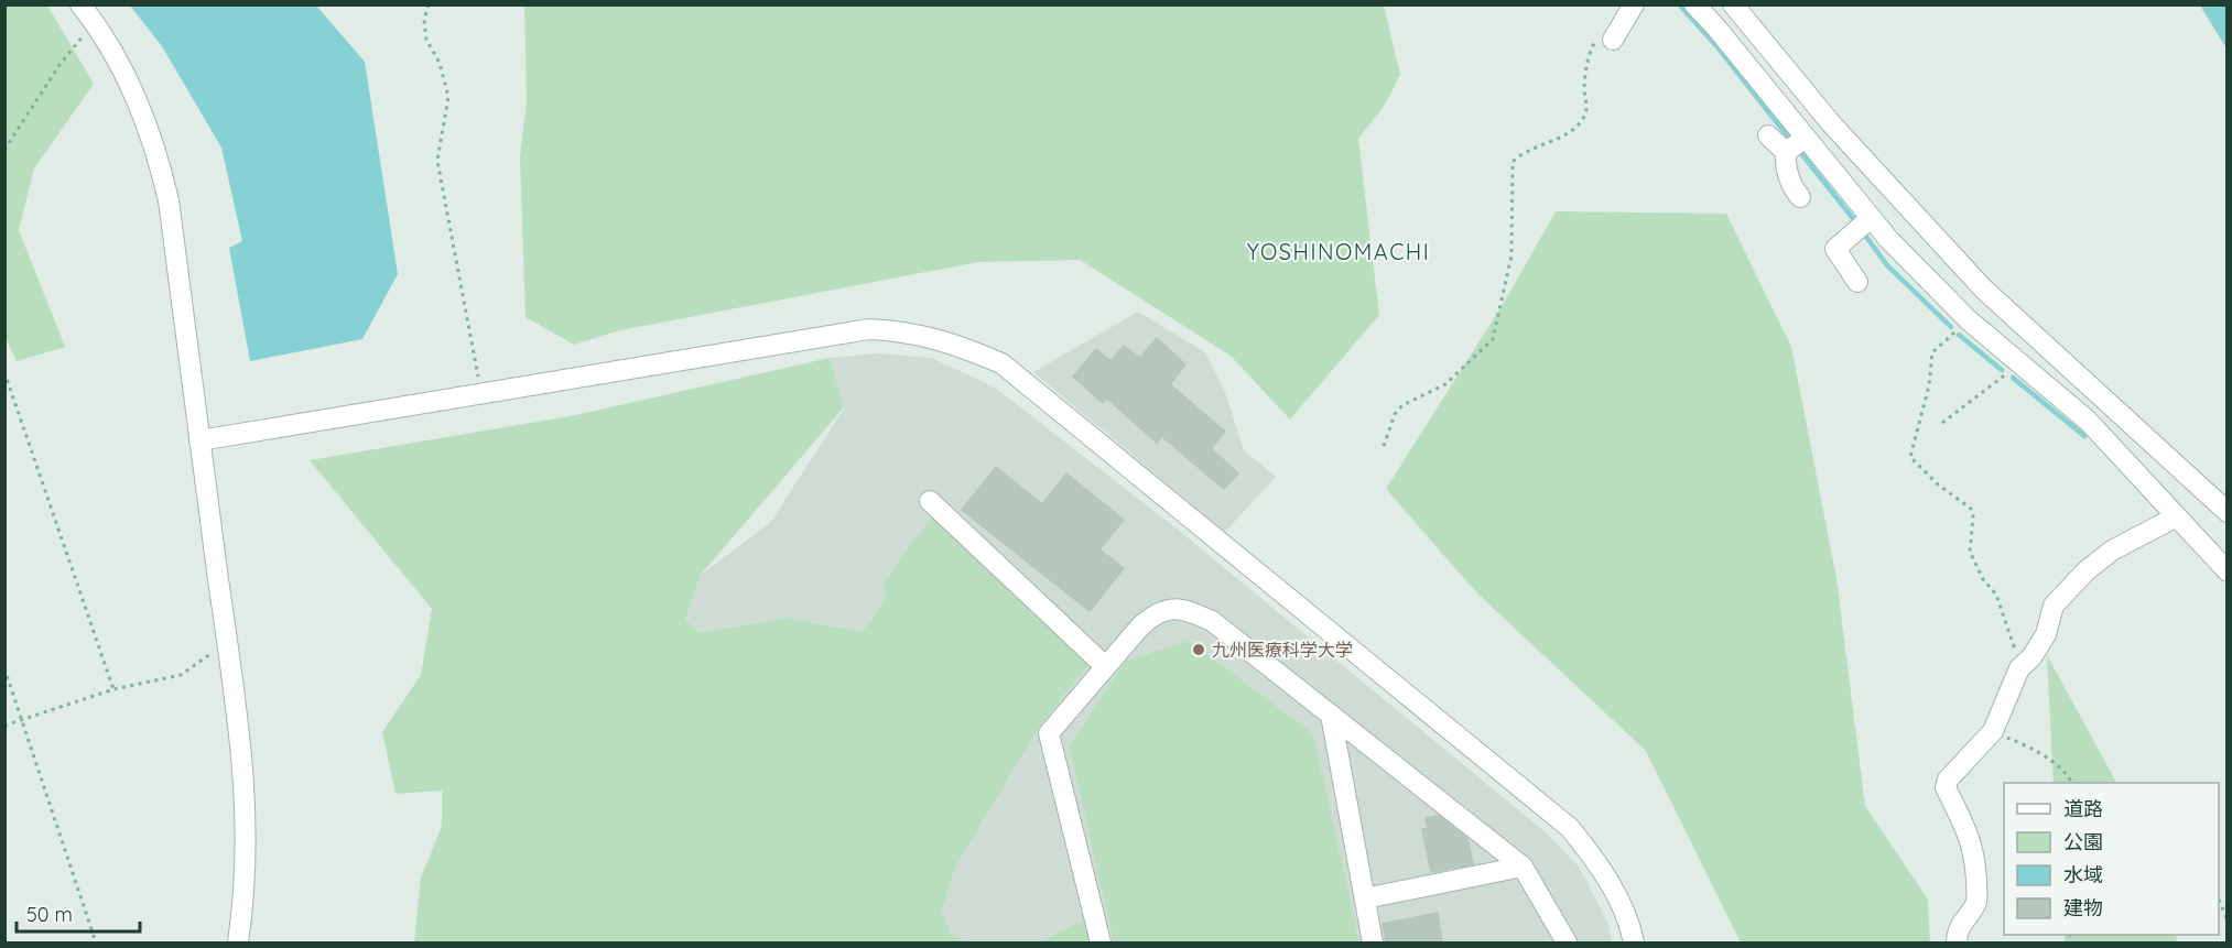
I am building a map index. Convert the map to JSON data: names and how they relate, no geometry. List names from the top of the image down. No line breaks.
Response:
{"districts":["YOSHINOMACHI"],"places":["九州医療科学大学"],"legend":["道路","公園","水域","建物"],"scale_bar":"50 m"}
